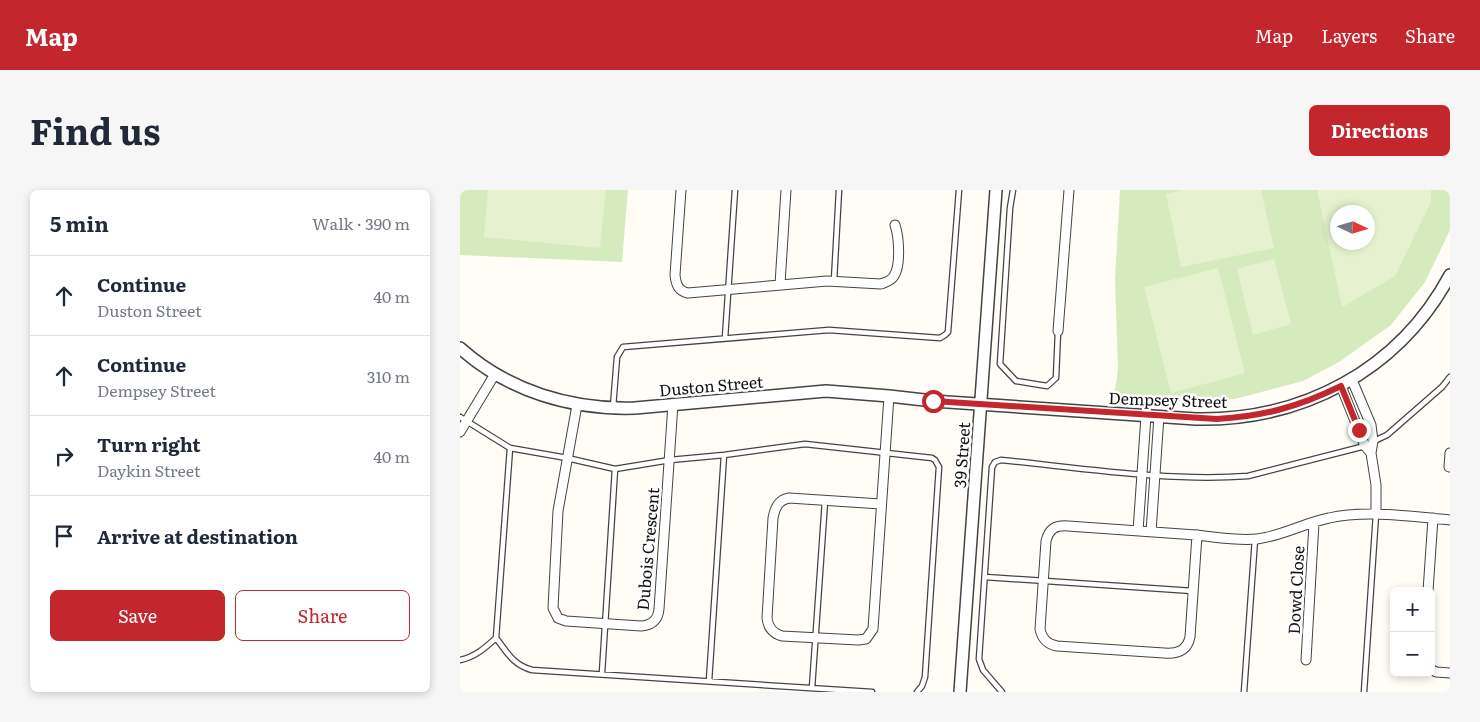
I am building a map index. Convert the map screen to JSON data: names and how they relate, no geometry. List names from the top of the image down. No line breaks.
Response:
{"streets":{"street":["Duston Street","Dempsey Street","39 Street","Dubois Crescent","Dowd Close"]},"crossings":[["Duston Street","Dempsey Street"],["Duston Street","39 Street"],["Duston Street","Dubois Crescent"],["Dempsey Street","39 Street"]],"north":"right","page":{"header":"Map","nav":["Map","Layers","Share"],"title":"Find us","buttons":["Directions",["Save","Share"]],"heading":["5 min","Walk · 390 m"],"list":[["Continue","Duston Street","40 m"],["Continue","Dempsey Street","310 m"],["Turn right","Daykin Street","40 m"],"Arrive at destination"],"map_buttons":["+","−"]}}
